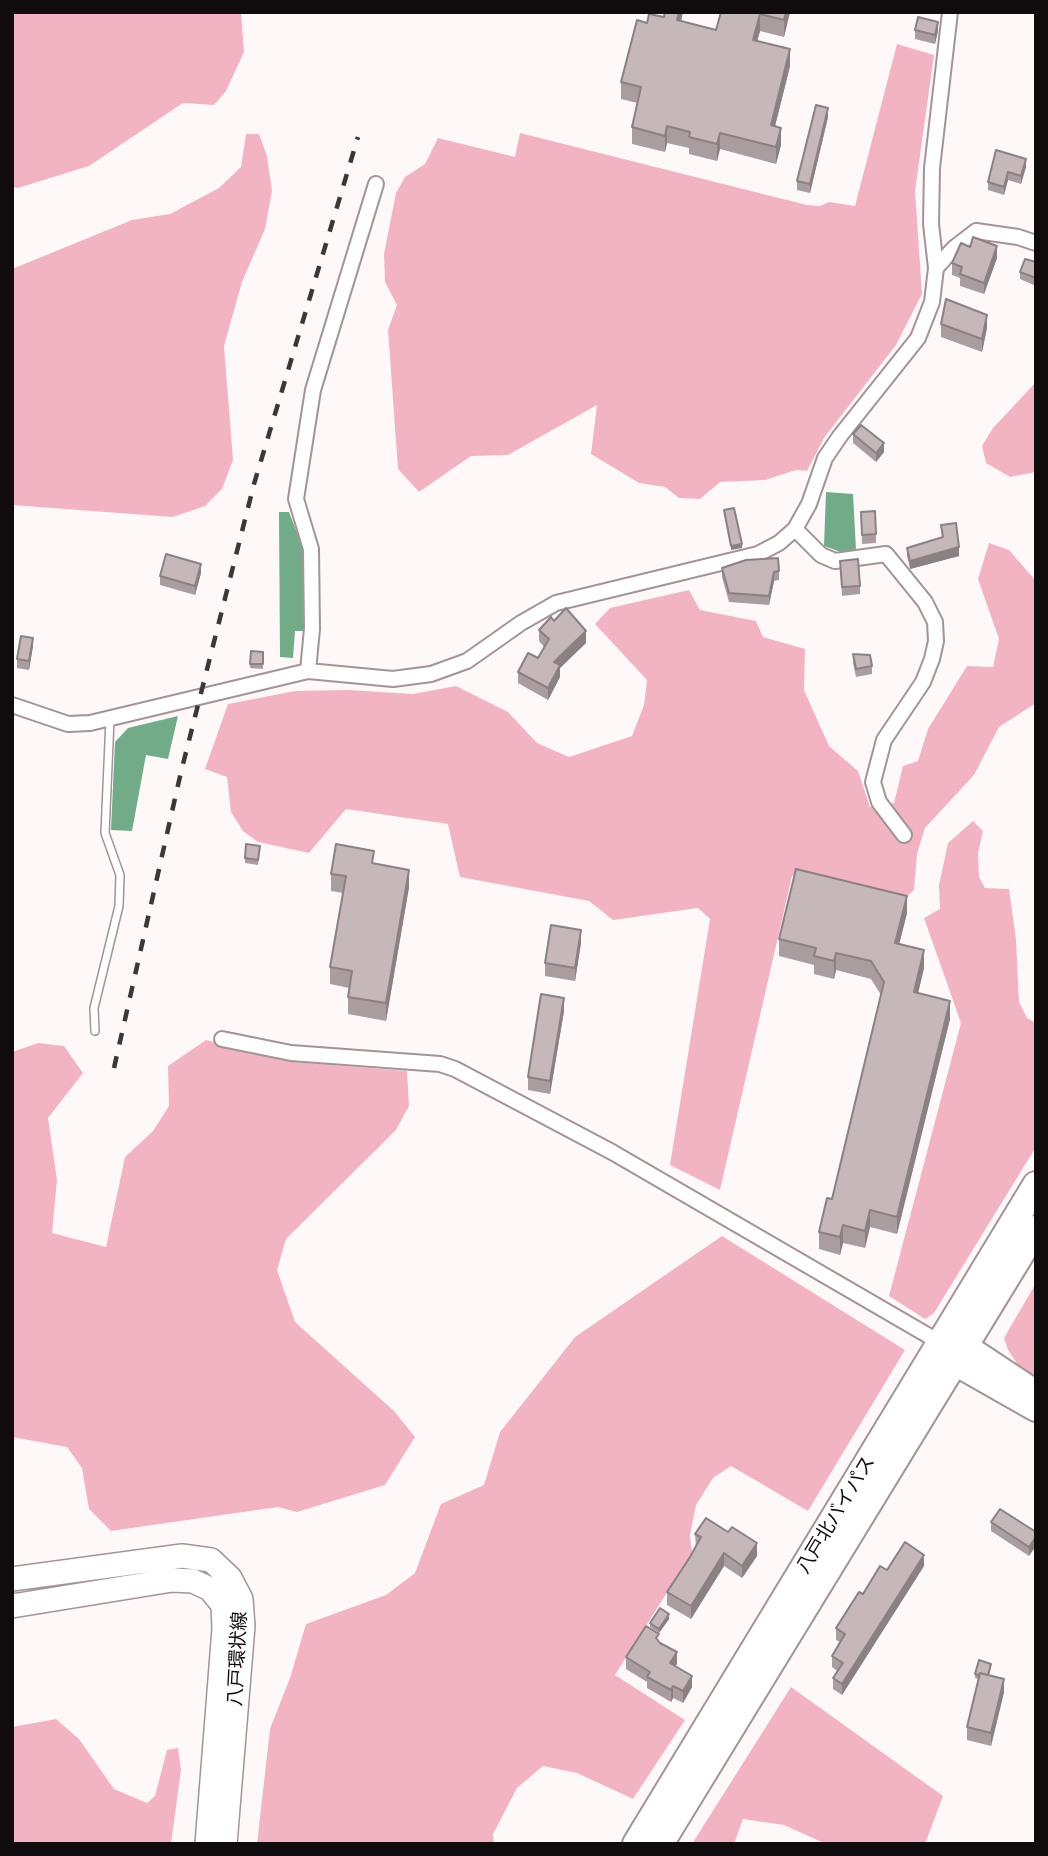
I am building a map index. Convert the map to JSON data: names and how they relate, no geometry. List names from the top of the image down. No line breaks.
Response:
{"streets":{"highway":["八戸北バイパス"],"main road":["八戸環状線"]}}
